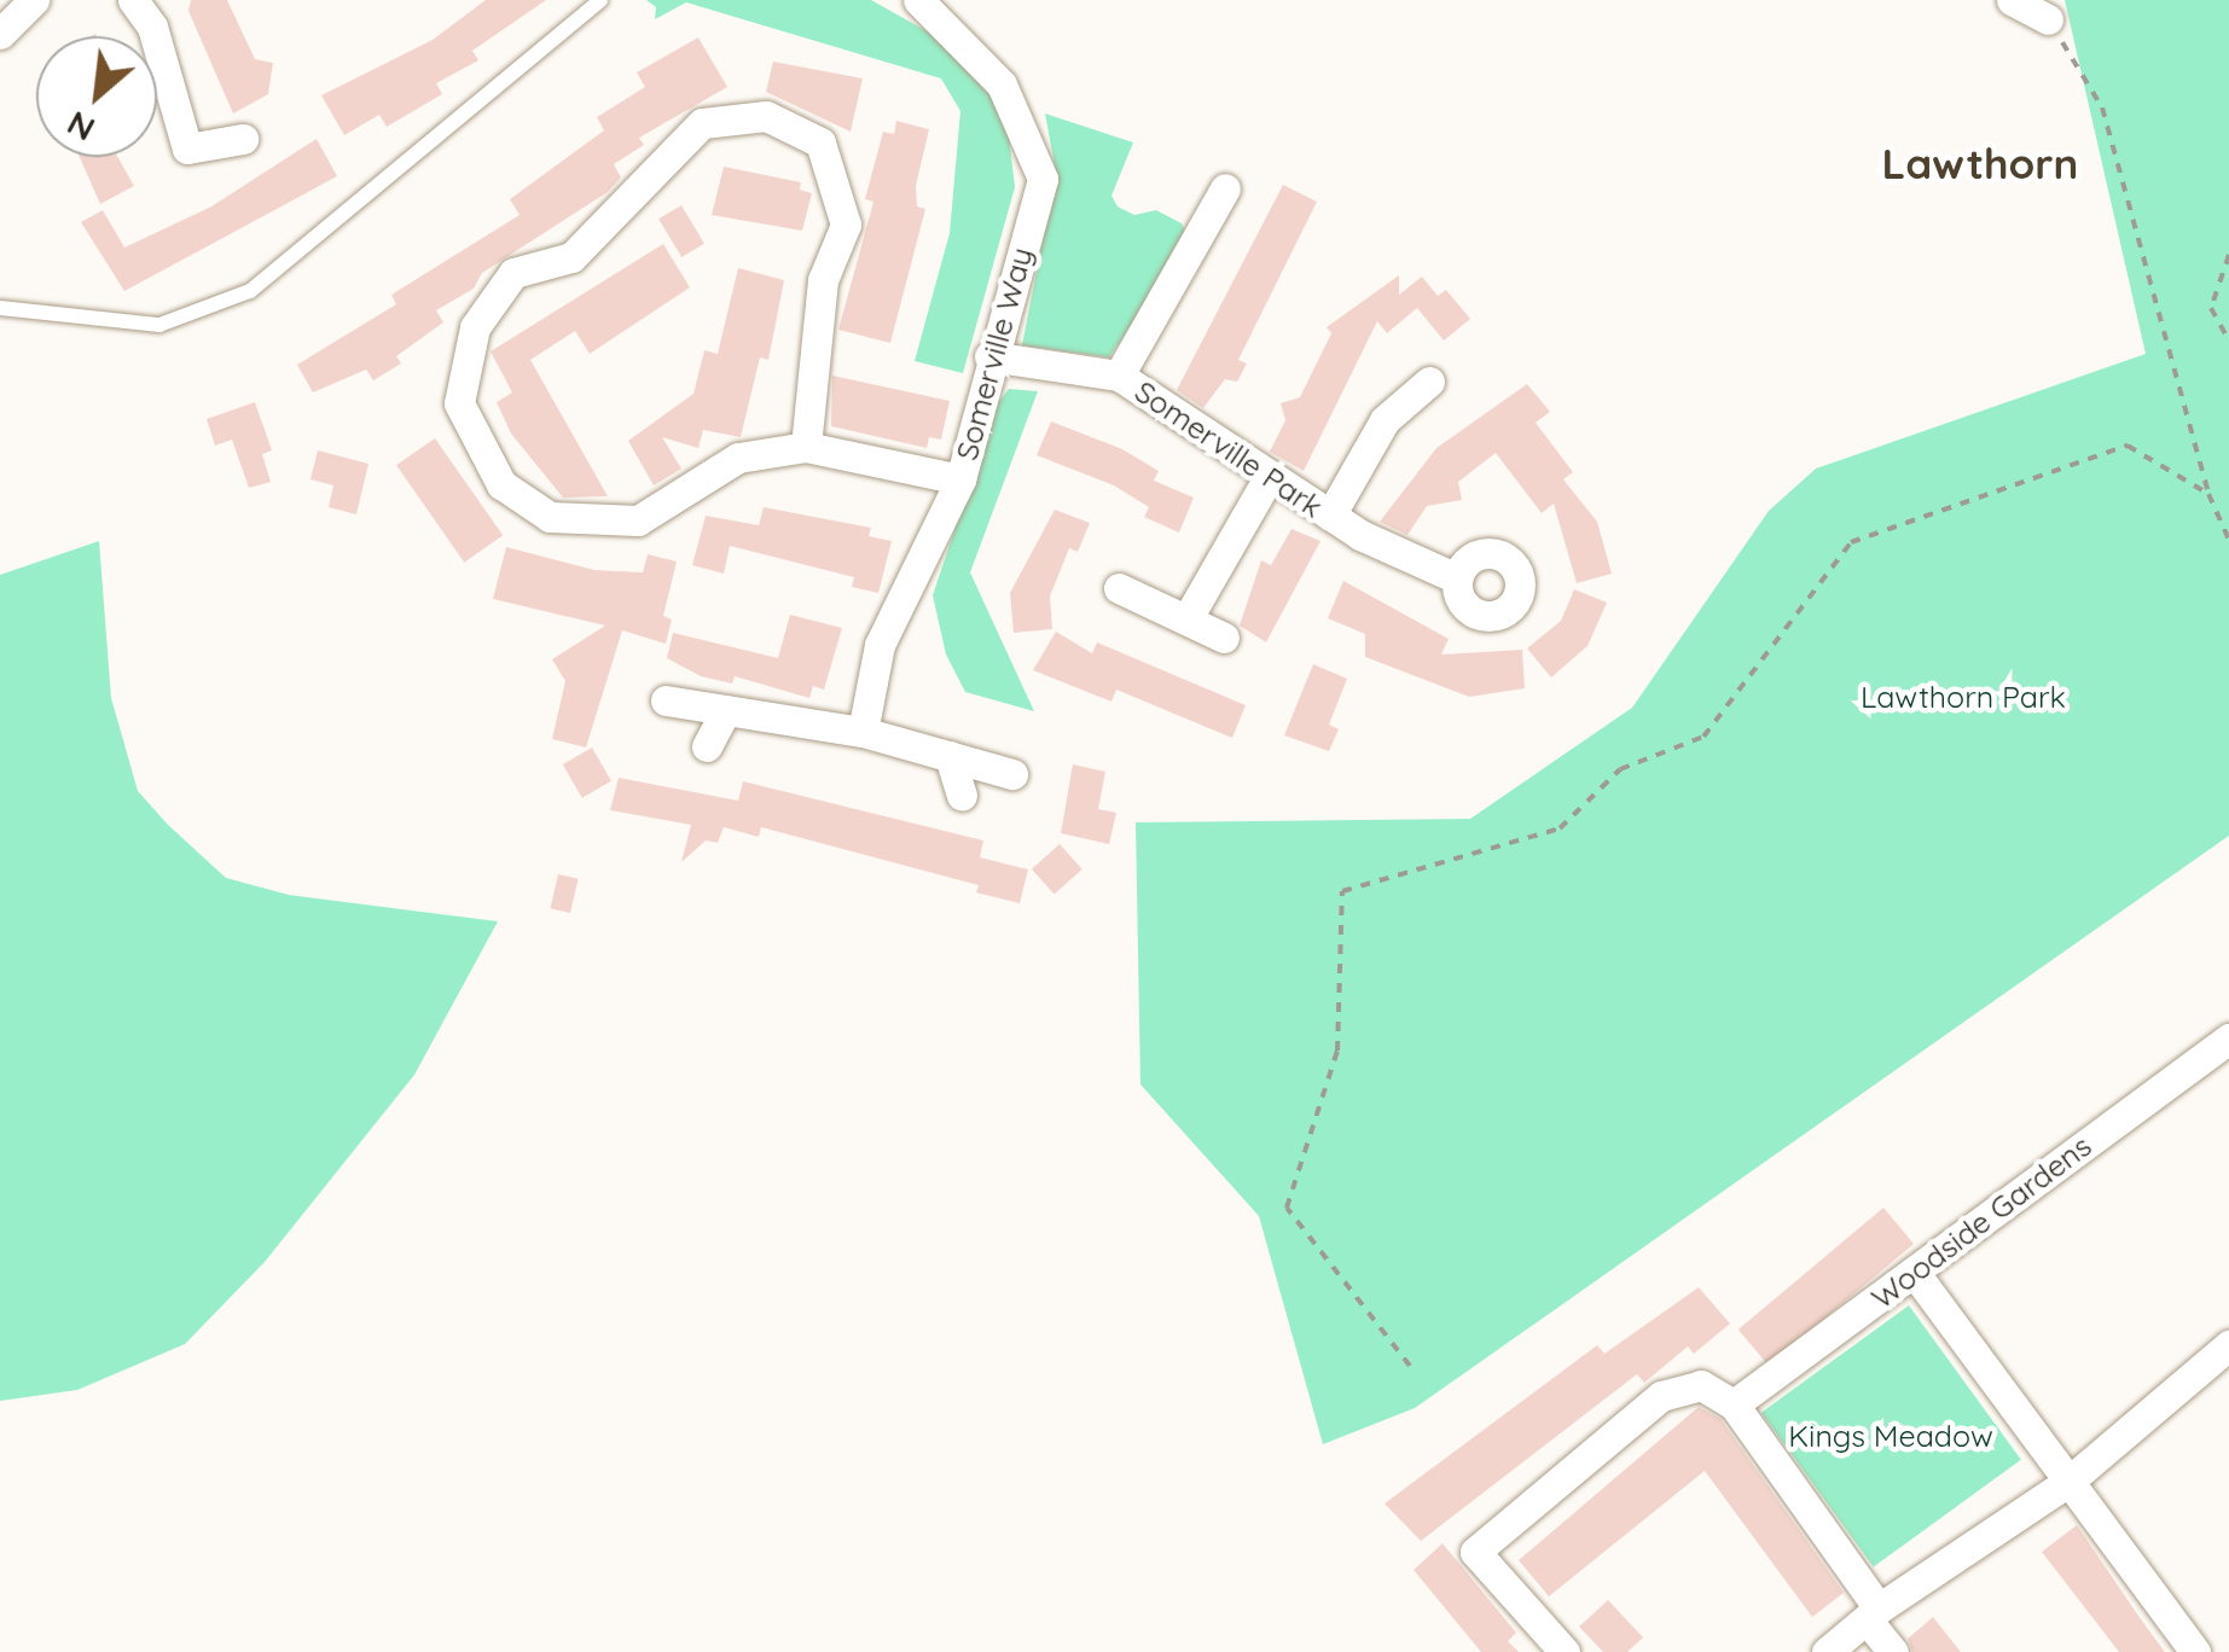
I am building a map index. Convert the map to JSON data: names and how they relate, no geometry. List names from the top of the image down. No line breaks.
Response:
{"streets":{"street":["Somerville Way","Somerville Park","Woodside Gardens"]},"crossings":[["Somerville Way","Somerville Park"]],"districts":["Lawthorn"],"parks":["Lawthorn Park","Kings Meadow"],"north":"bottom left"}
